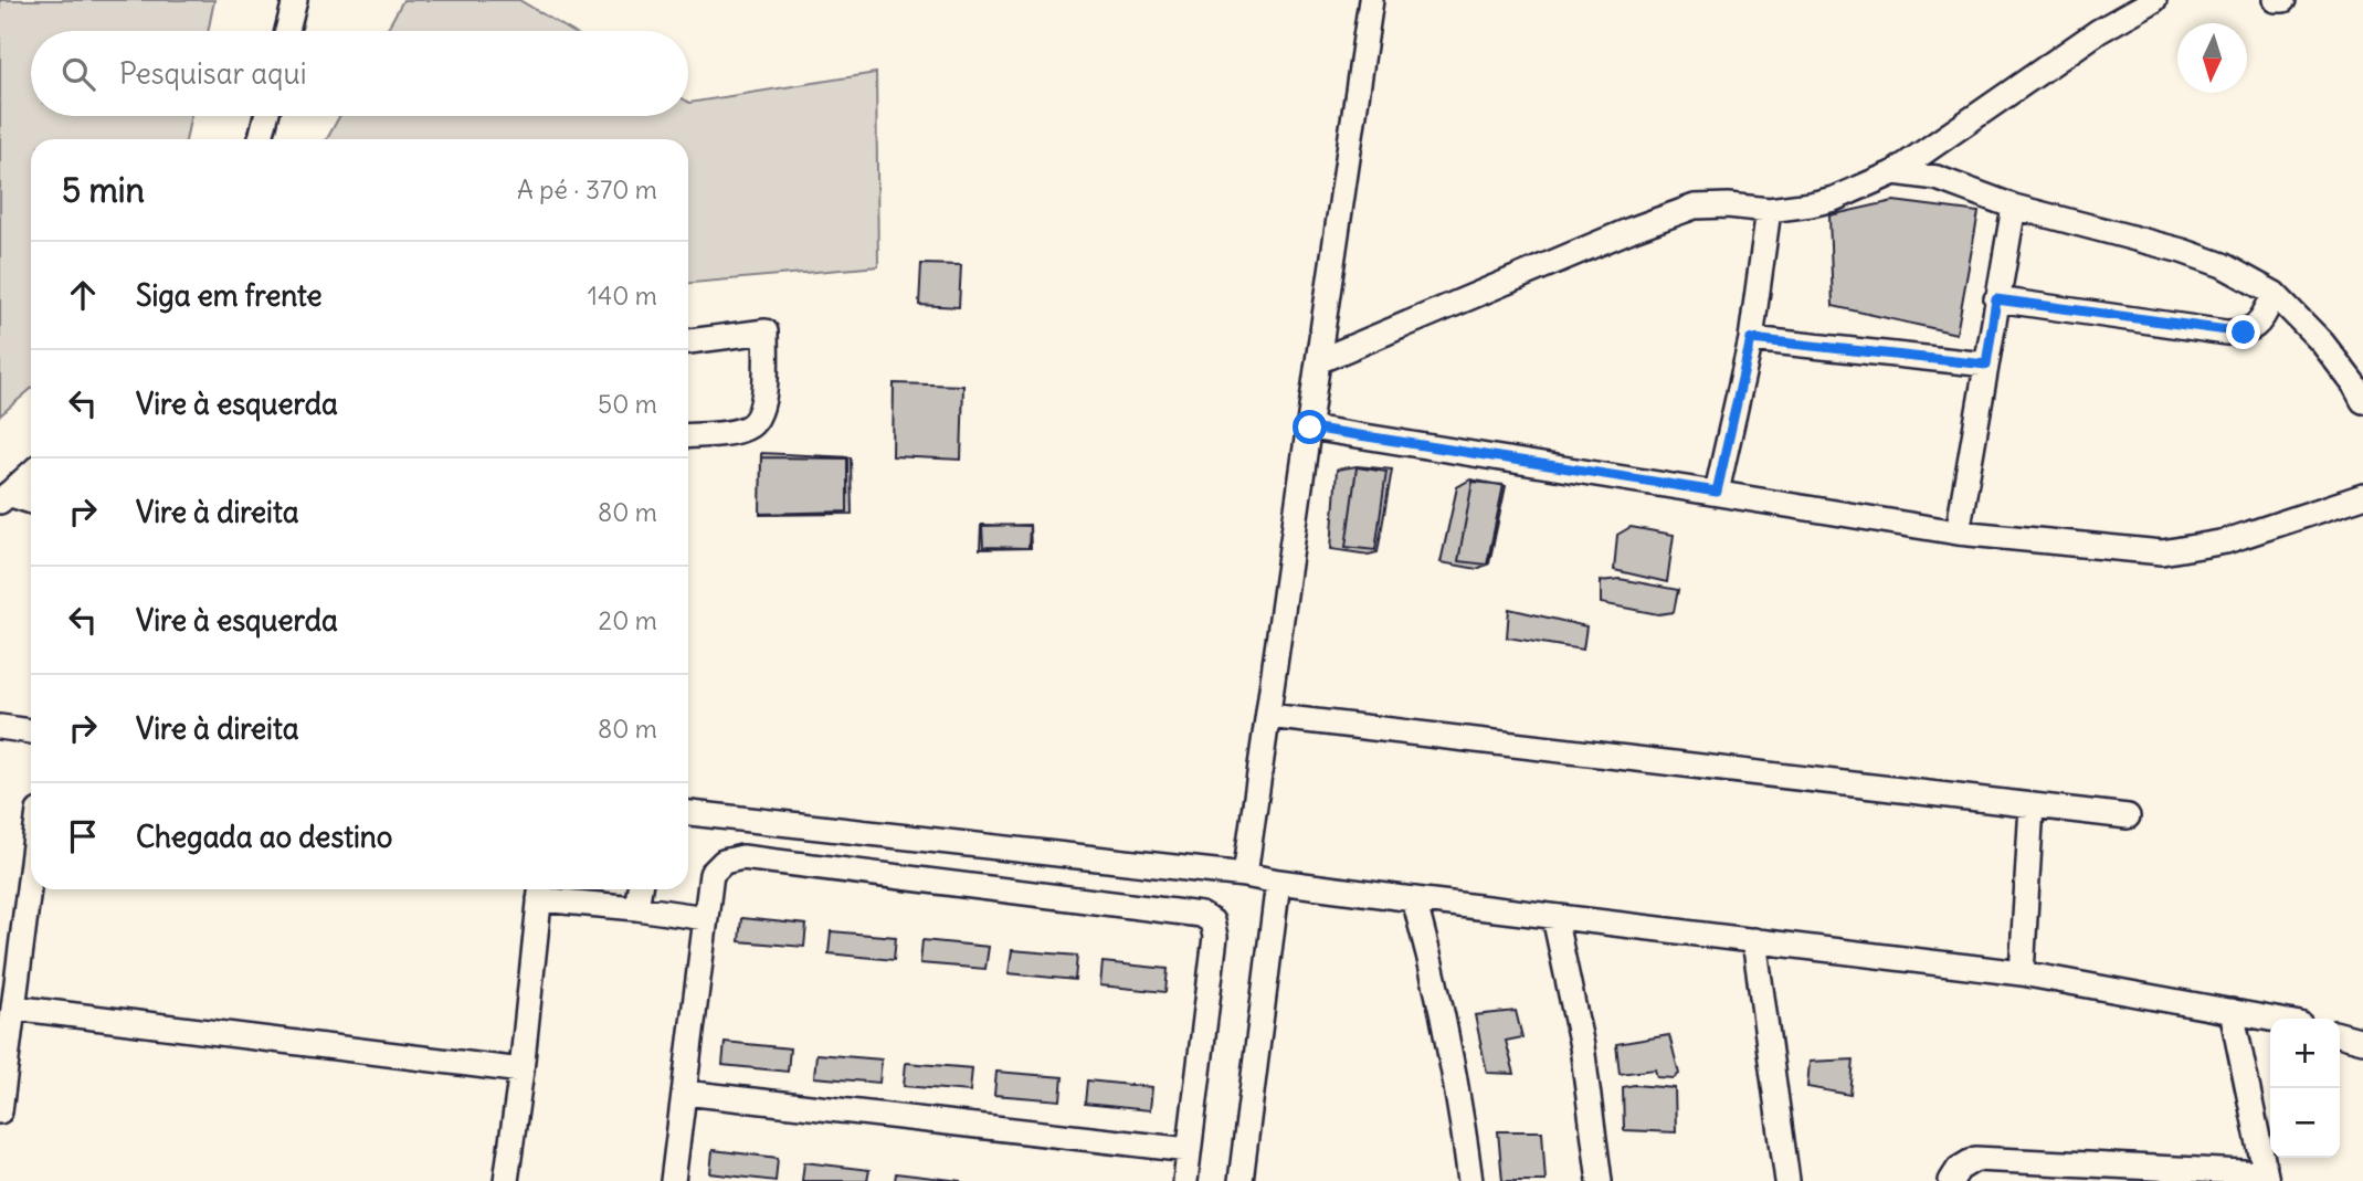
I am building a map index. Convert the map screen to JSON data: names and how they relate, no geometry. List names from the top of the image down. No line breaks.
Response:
{"north":"bottom","page":{"search":"Pesquisar aqui","heading":["5 min","A pé · 370 m"],"list":[["Siga em frente","140 m"],["Vire à esquerda","50 m"],["Vire à direita","80 m"],["Vire à esquerda","20 m"],["Vire à direita","80 m"],"Chegada ao destino"],"map_buttons":["+","−"]}}
